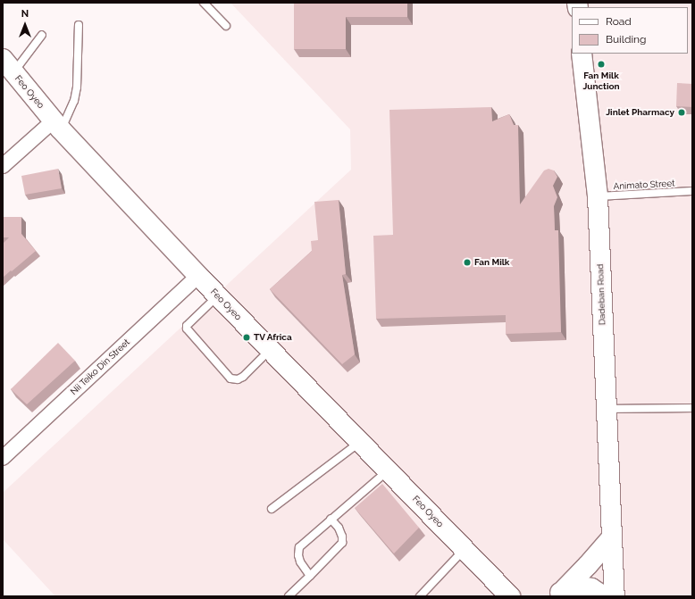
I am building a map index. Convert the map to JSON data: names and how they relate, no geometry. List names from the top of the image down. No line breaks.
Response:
{"streets":{"street":["Feo Oyeo","Dadeban Road","Nii Teiko Din Street"],"lane":["Animato Street"]},"crossings":[["Feo Oyeo","Nii Teiko Din Street"],["Animato Street","Dadeban Road"]],"places":["Fan Milk Junction","Jinlet Pharmacy","Fan Milk","TV Africa"],"legend":["Road","Building"],"north":"top"}
